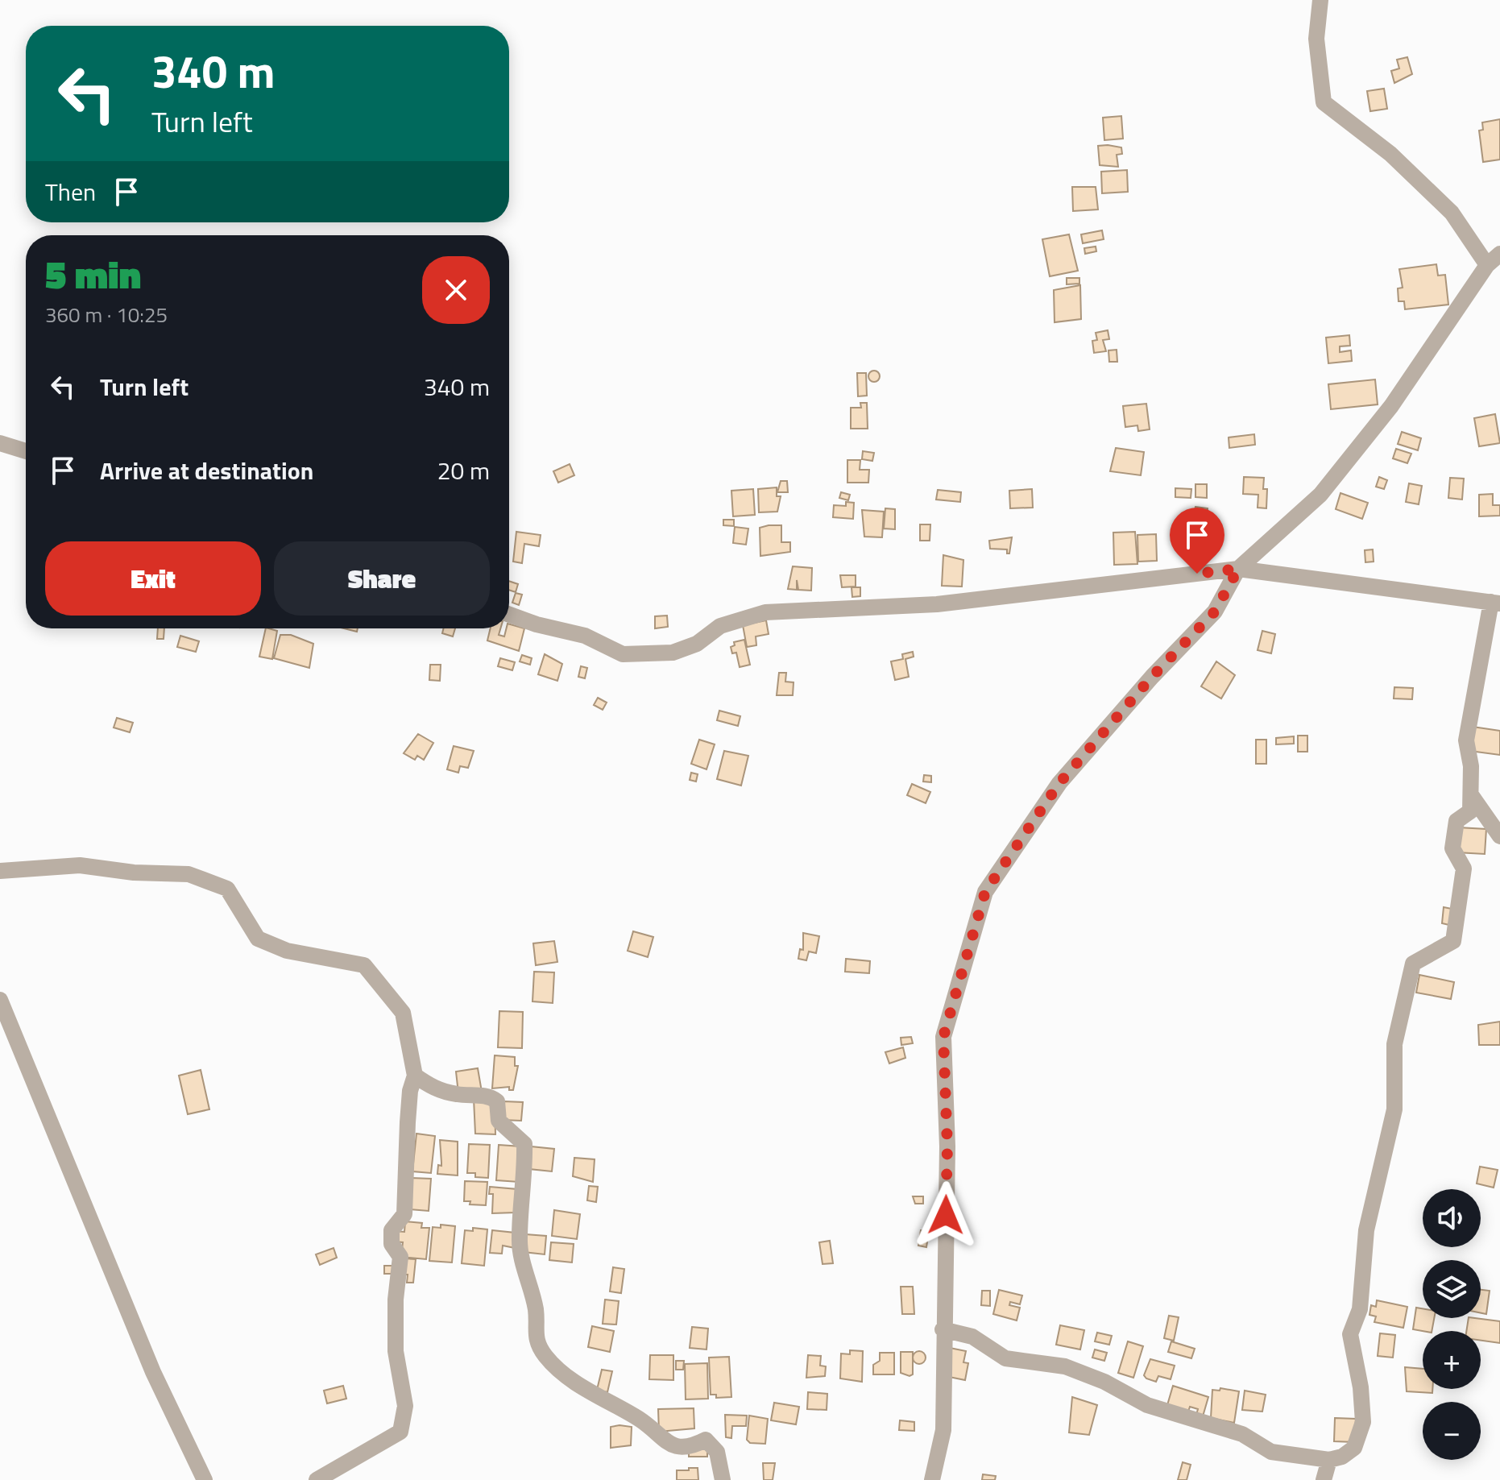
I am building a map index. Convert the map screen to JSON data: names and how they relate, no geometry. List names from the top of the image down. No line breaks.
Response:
{"page":{"turn":["340 m","Turn left"],"then":"Then","heading":["5 min","360 m · 10:25"],"list":[{"name":"Turn left","value":"340 m"},{"name":"Arrive at destination","value":"20 m"}],"buttons":["Exit","Share"],"map_buttons":["+","−"]}}
